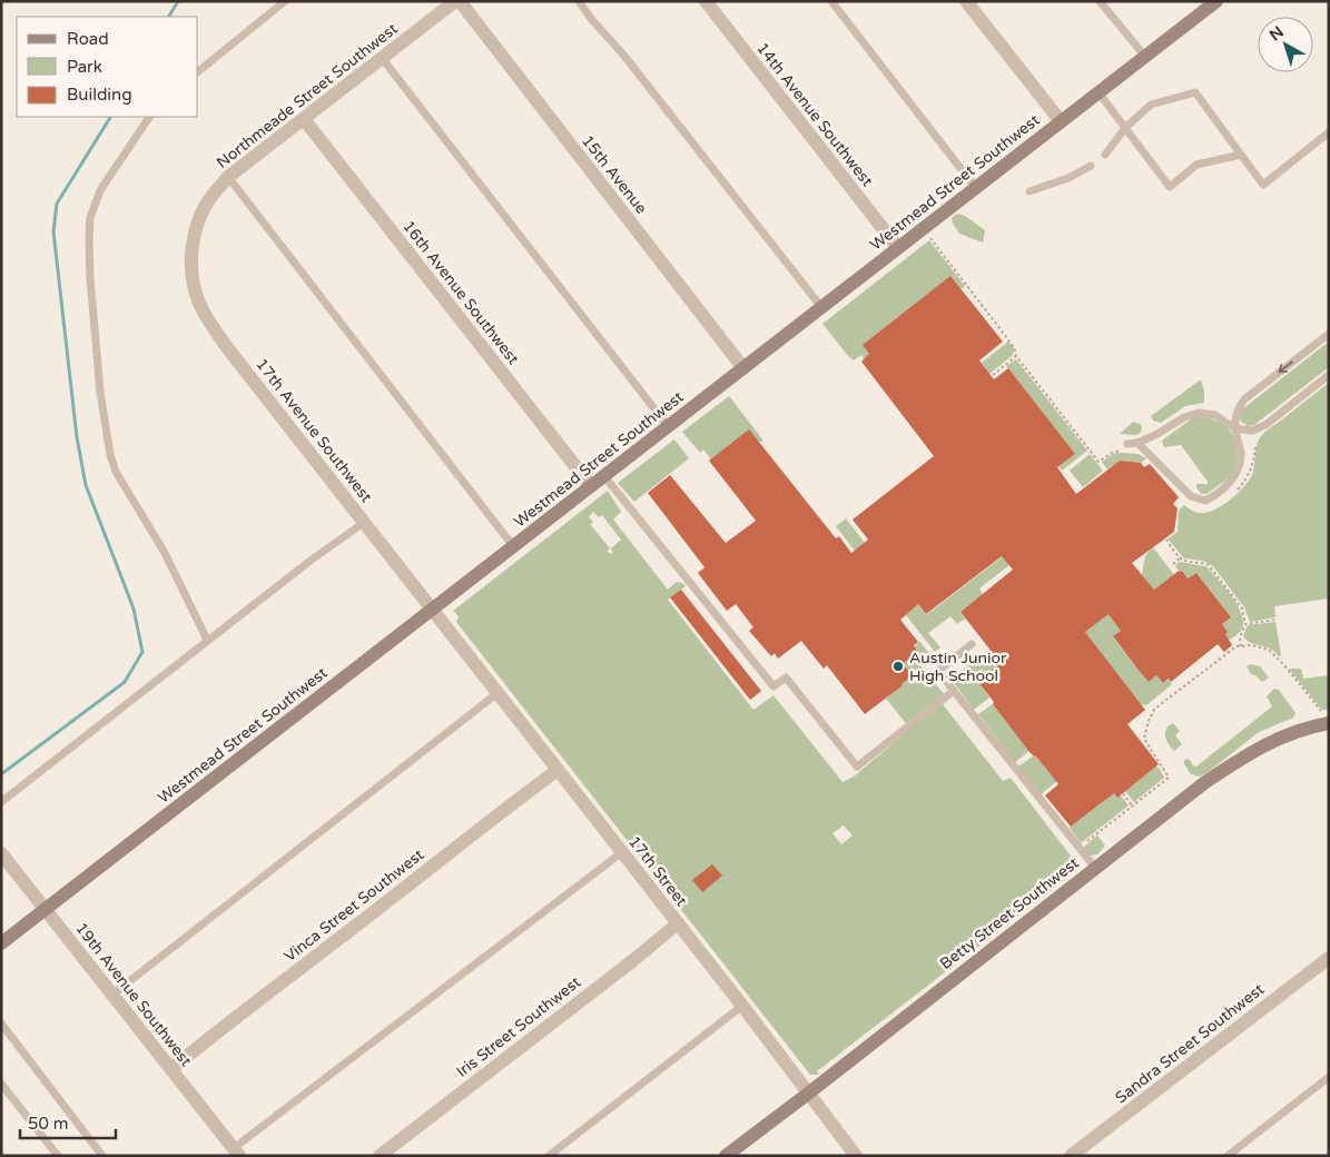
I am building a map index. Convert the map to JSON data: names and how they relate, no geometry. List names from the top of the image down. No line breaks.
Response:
{"streets":{"street":["Northmeade Street Southwest","14th Avenue Southwest","15th Avenue","Westmead Street Southwest","16th Avenue Southwest","17th Avenue Southwest","17th Street","Vinca Street Southwest","Betty Street Southwest","19th Avenue Southwest","Iris Street Southwest","Sandra Street Southwest"]},"crossings":[["Northmeade Street Southwest","15th Avenue"],["Northmeade Street Southwest","16th Avenue Southwest"],["Northmeade Street Southwest","17th Avenue Southwest"],["14th Avenue Southwest","Westmead Street Southwest"],["15th Avenue","Westmead Street Southwest"],["Westmead Street Southwest","16th Avenue Southwest"],["Westmead Street Southwest","17th Avenue Southwest"],["Westmead Street Southwest","17th Street"],["Westmead Street Southwest","19th Avenue Southwest"],["17th Avenue Southwest","17th Street"],["17th Street","Vinca Street Southwest"],["17th Street","Betty Street Southwest"],["17th Street","Iris Street Southwest"],["Vinca Street Southwest","19th Avenue Southwest"]],"places":["Austin Junior High School"],"legend":["Road","Park","Building"],"scale_bar":"50 m","north":"top left"}
